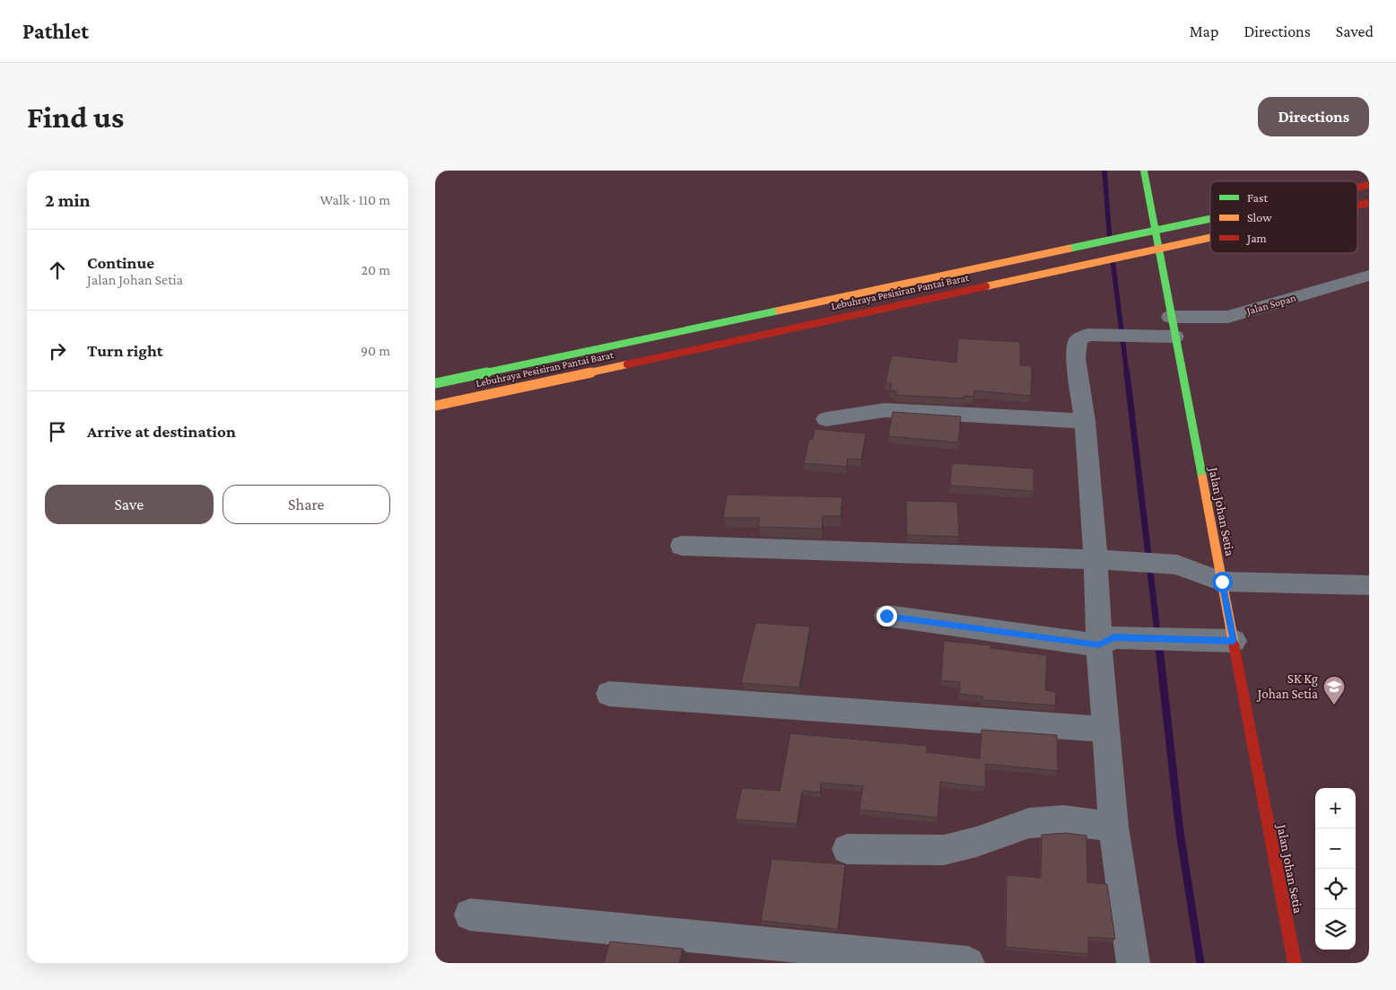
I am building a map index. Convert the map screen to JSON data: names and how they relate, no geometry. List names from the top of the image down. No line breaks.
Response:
{"streets":{"main road":["Lebuhraya Pesisiran Pantai Barat","Jalan Johan Setia"],"street":["Jalan Sopan"]},"crossings":[["Jalan Sopan","Jalan Johan Setia"]],"places":{"school or university":["SK Kg Johan Setia"]},"legend":["Fast","Slow","Jam"],"page":{"header":"Pathlet","nav":["Map","Directions","Saved"],"buttons":["Directions",["Save","Share"]],"title":"Find us","heading":["2 min","Walk · 110 m"],"list":[["Continue","Jalan Johan Setia","20 m"],["Turn right","90 m"],"Arrive at destination"],"map_buttons":["+","−"]}}
